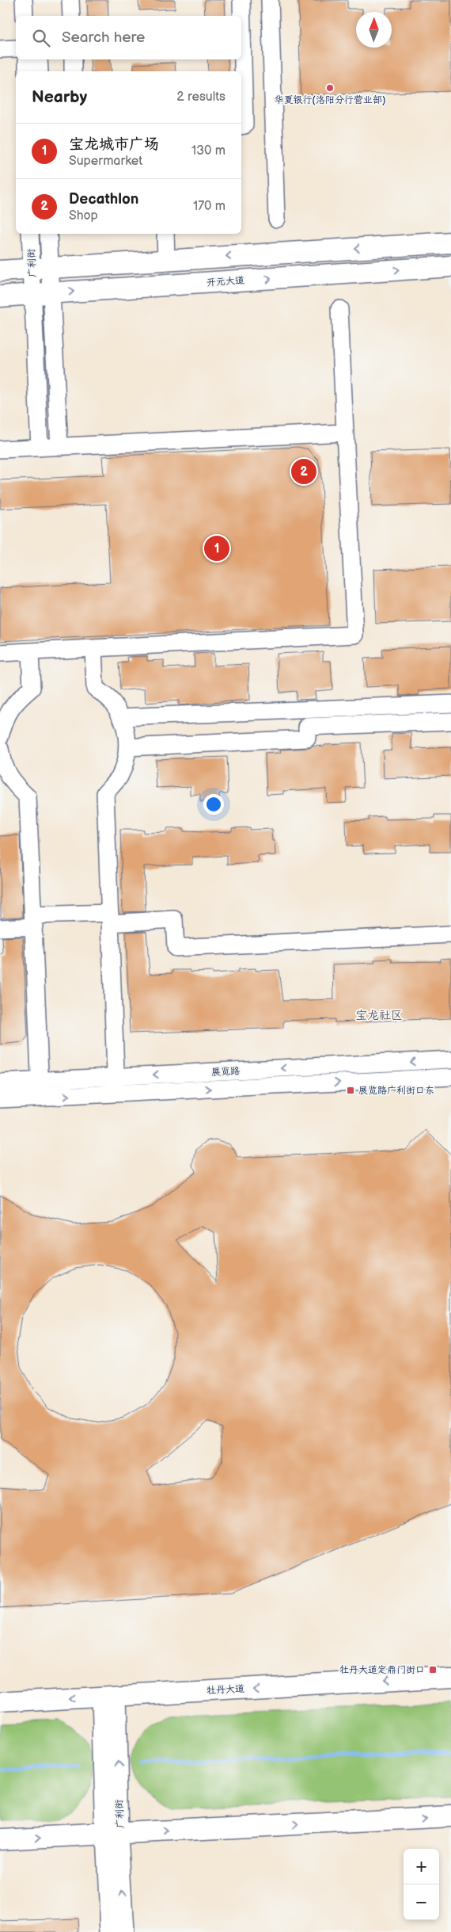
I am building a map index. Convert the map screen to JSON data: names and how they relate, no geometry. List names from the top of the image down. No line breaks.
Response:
{"streets":{"main road":["开元大道","牡丹大道"],"street":["广利街","展览路"]},"crossings":[["广利街","开元大道"],["广利街","牡丹大道"]],"districts":["宝龙社区"],"places":{"other":["华夏银行(洛阳分行营业部)"],"transit":["展览路广利街口东","牡丹大道定鼎门街口"]},"north":"top","page":{"search":"Search here","heading":["Nearby","2 results"],"list":[{"mark":"1","name":"宝龙城市广场","note":"Supermarket","value":"130 m"},{"mark":"2","name":"Decathlon","note":"Shop","value":"170 m"}],"pins":["2","1"],"map_buttons":["+","−"]}}
